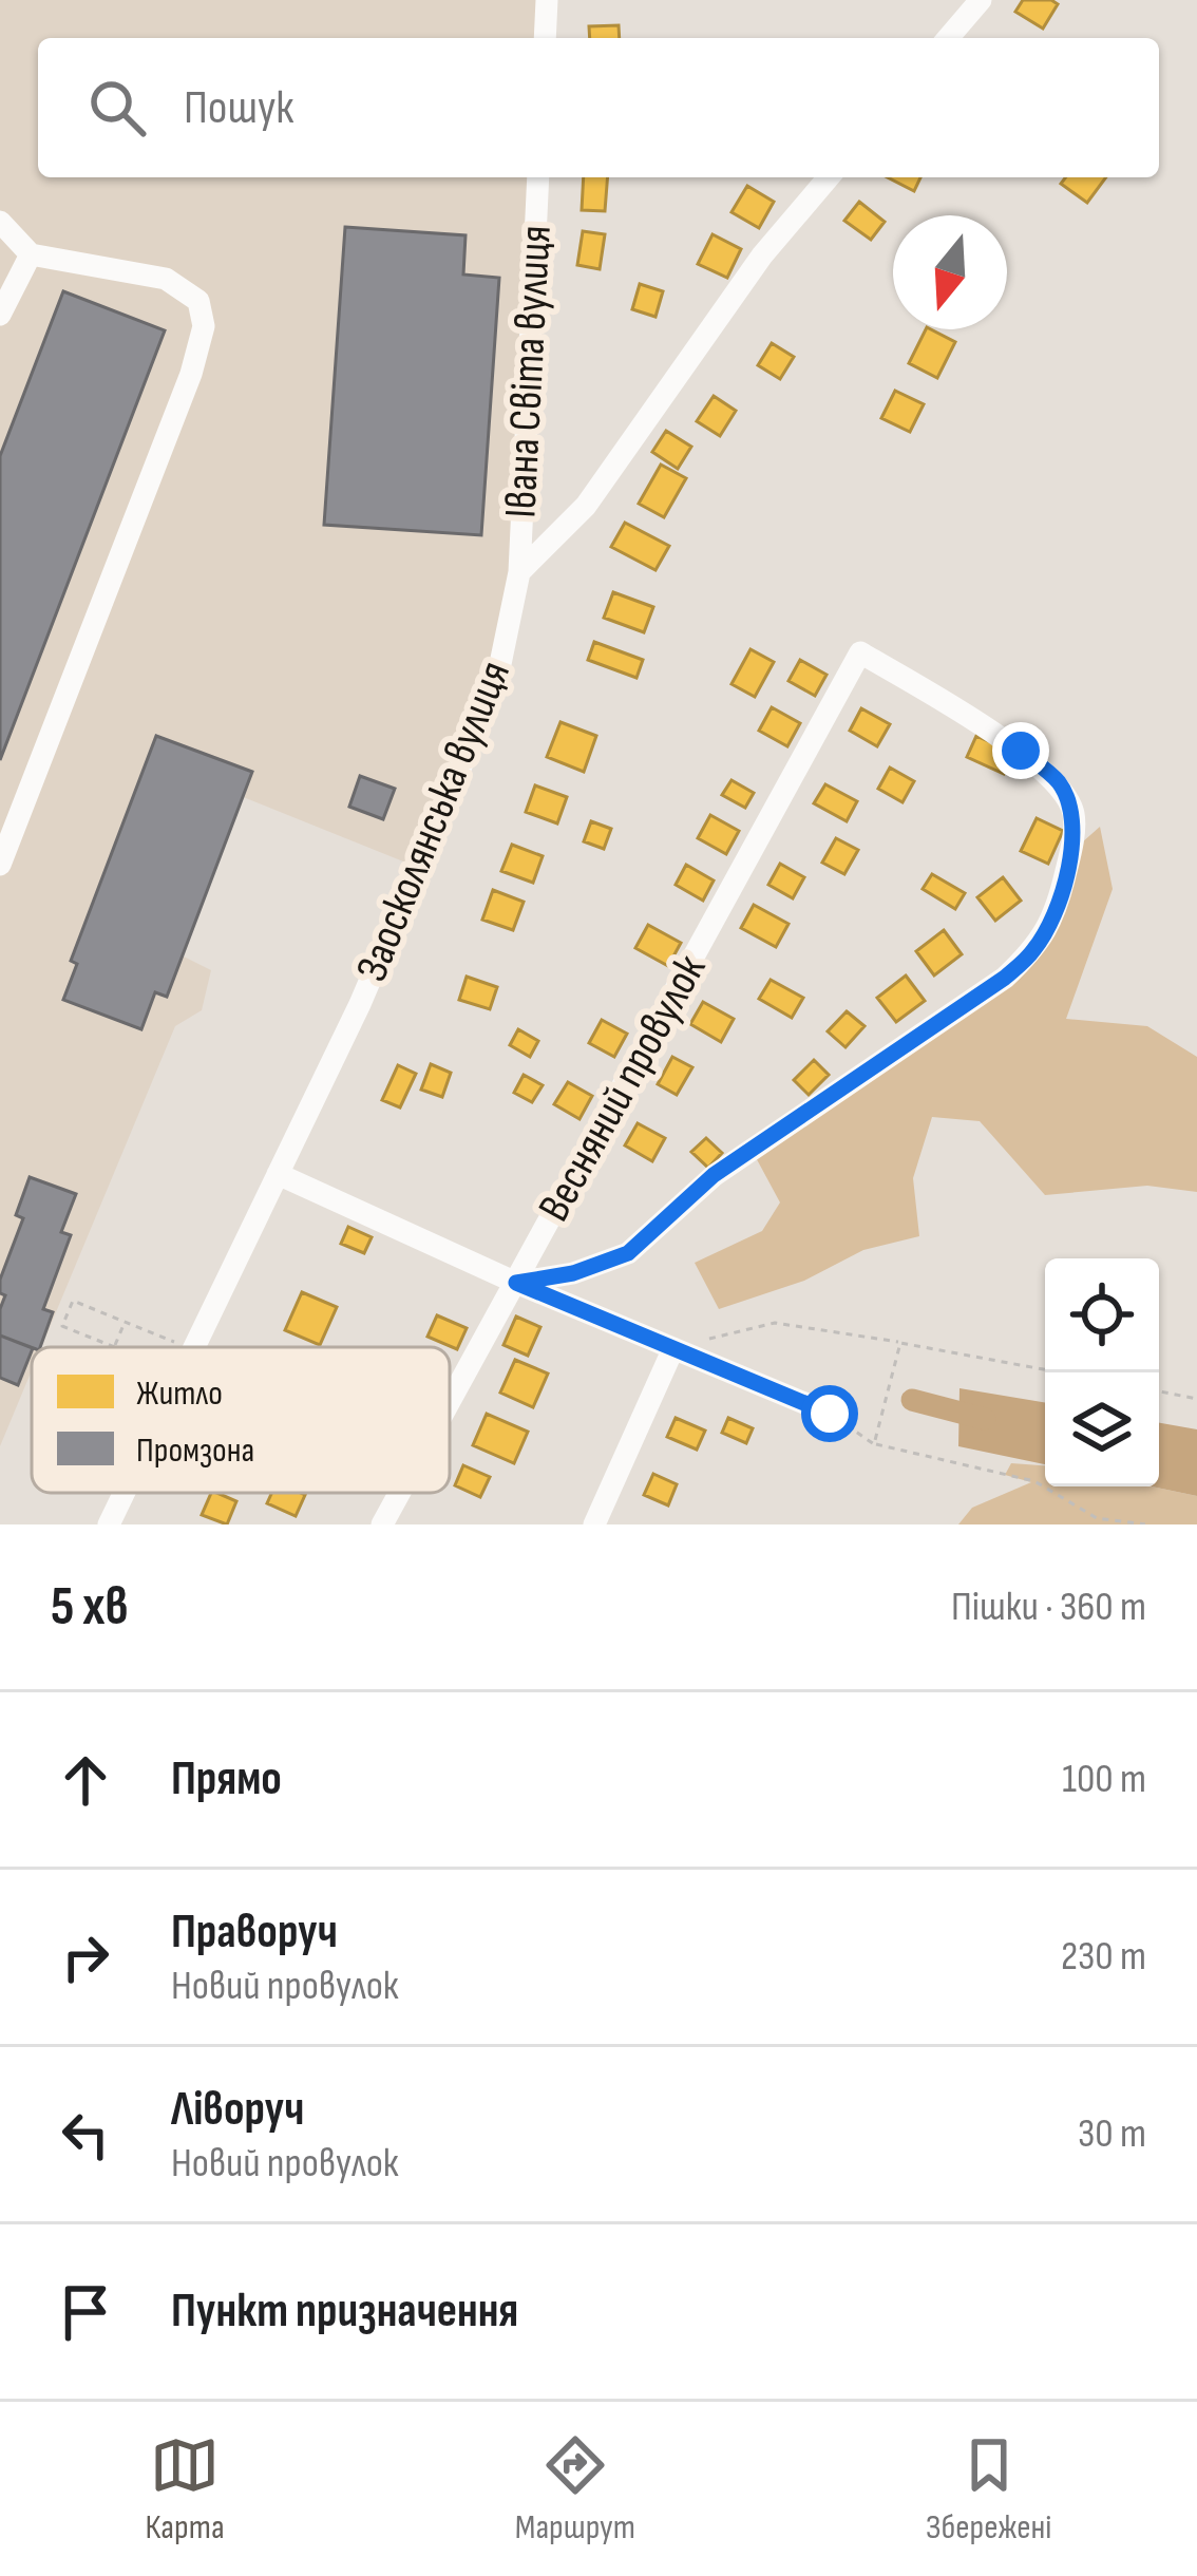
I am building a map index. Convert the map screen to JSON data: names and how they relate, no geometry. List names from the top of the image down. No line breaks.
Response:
{"streets":{"street":["Івана Світа вулиця","Заосколянська вулиця","Весняний провулок"]},"crossings":[["Івана Світа вулиця","Заосколянська вулиця"]],"legend":["Житло","Промзона"],"north":"bottom","page":{"search":"Пошук","heading":["5 хв","Пішки · 360 m"],"list":[["Прямо","100 m"],["Праворуч","Новий провулок","230 m"],["Ліворуч","Новий провулок","30 m"],"Пункт призначення"],"nav":["Карта","Маршрут","Збережені"]}}
